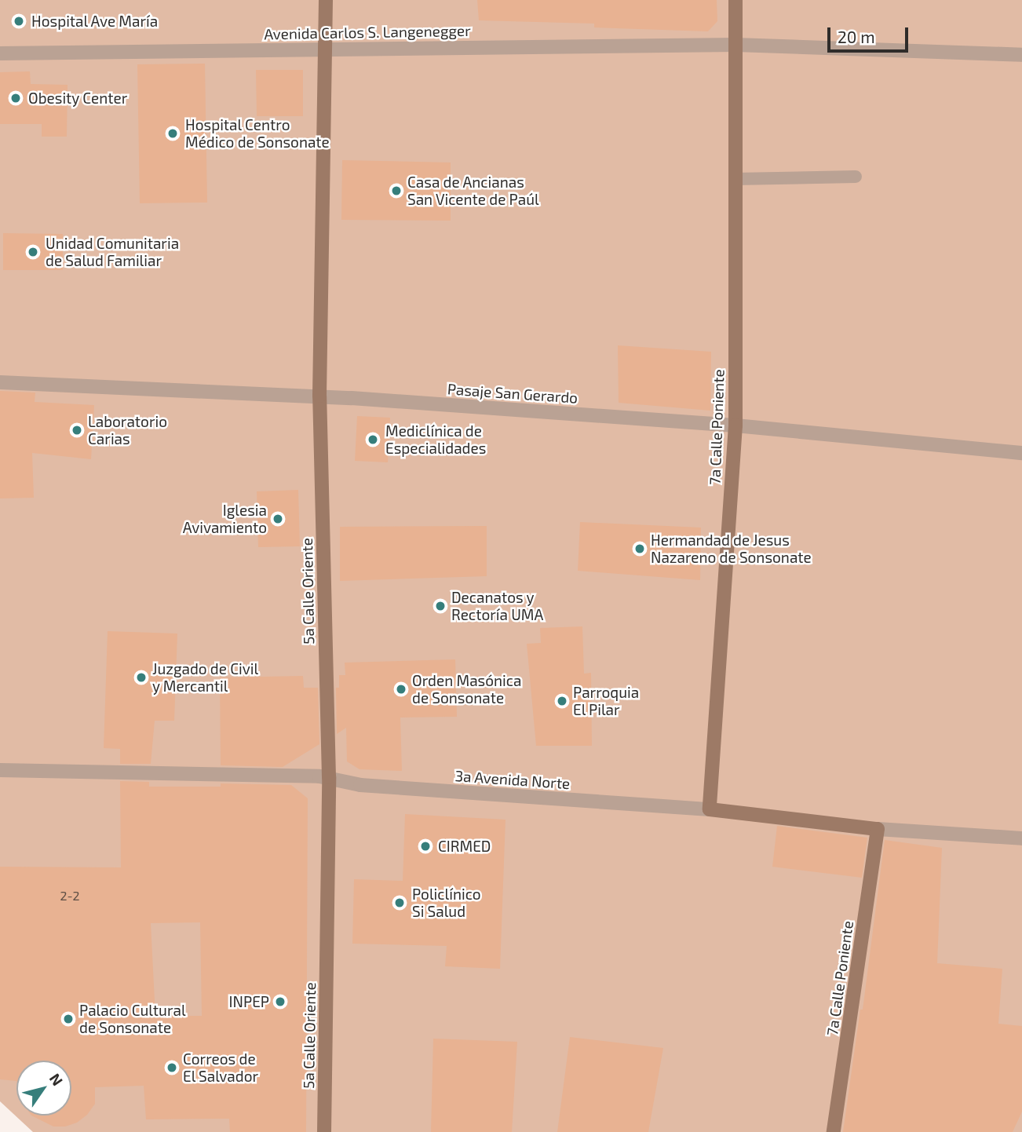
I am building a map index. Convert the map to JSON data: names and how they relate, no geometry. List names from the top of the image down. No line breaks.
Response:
{"streets":{"main road":["7a Calle Poniente","5a Calle Oriente","3a Avenida Norte"],"street":["Avenida Carlos S. Langenegger","Pasaje San Gerardo"]},"crossings":[["Avenida Carlos S. Langenegger","7a Calle Poniente"],["Avenida Carlos S. Langenegger","5a Calle Oriente"],["Pasaje San Gerardo","7a Calle Poniente"],["Pasaje San Gerardo","5a Calle Oriente"],["7a Calle Poniente","3a Avenida Norte"],["5a Calle Oriente","3a Avenida Norte"]],"places":["Hospital Ave María","Obesity Center","Hospital Centro Médico de Sonsonate","Casa de Ancianas San Vicente de Paúl","Unidad Comunitaria de Salud Familiar","Laboratorio Carias","Mediclínica de Especialidades","Iglesia Avivamiento","Hermandad de Jesus Nazareno de Sonsonate","Decanatos y Rectoría UMA","Juzgado de Civil y Mercantil","Orden Masónica de Sonsonate","Parroquia El Pilar","CIRMED","Policlínico Si Salud","INPEP","Palacio Cultural de Sonsonate","Correos de El Salvador"],"house_numbers":["2-2"],"scale_bar":"20 m","north":"top right"}
